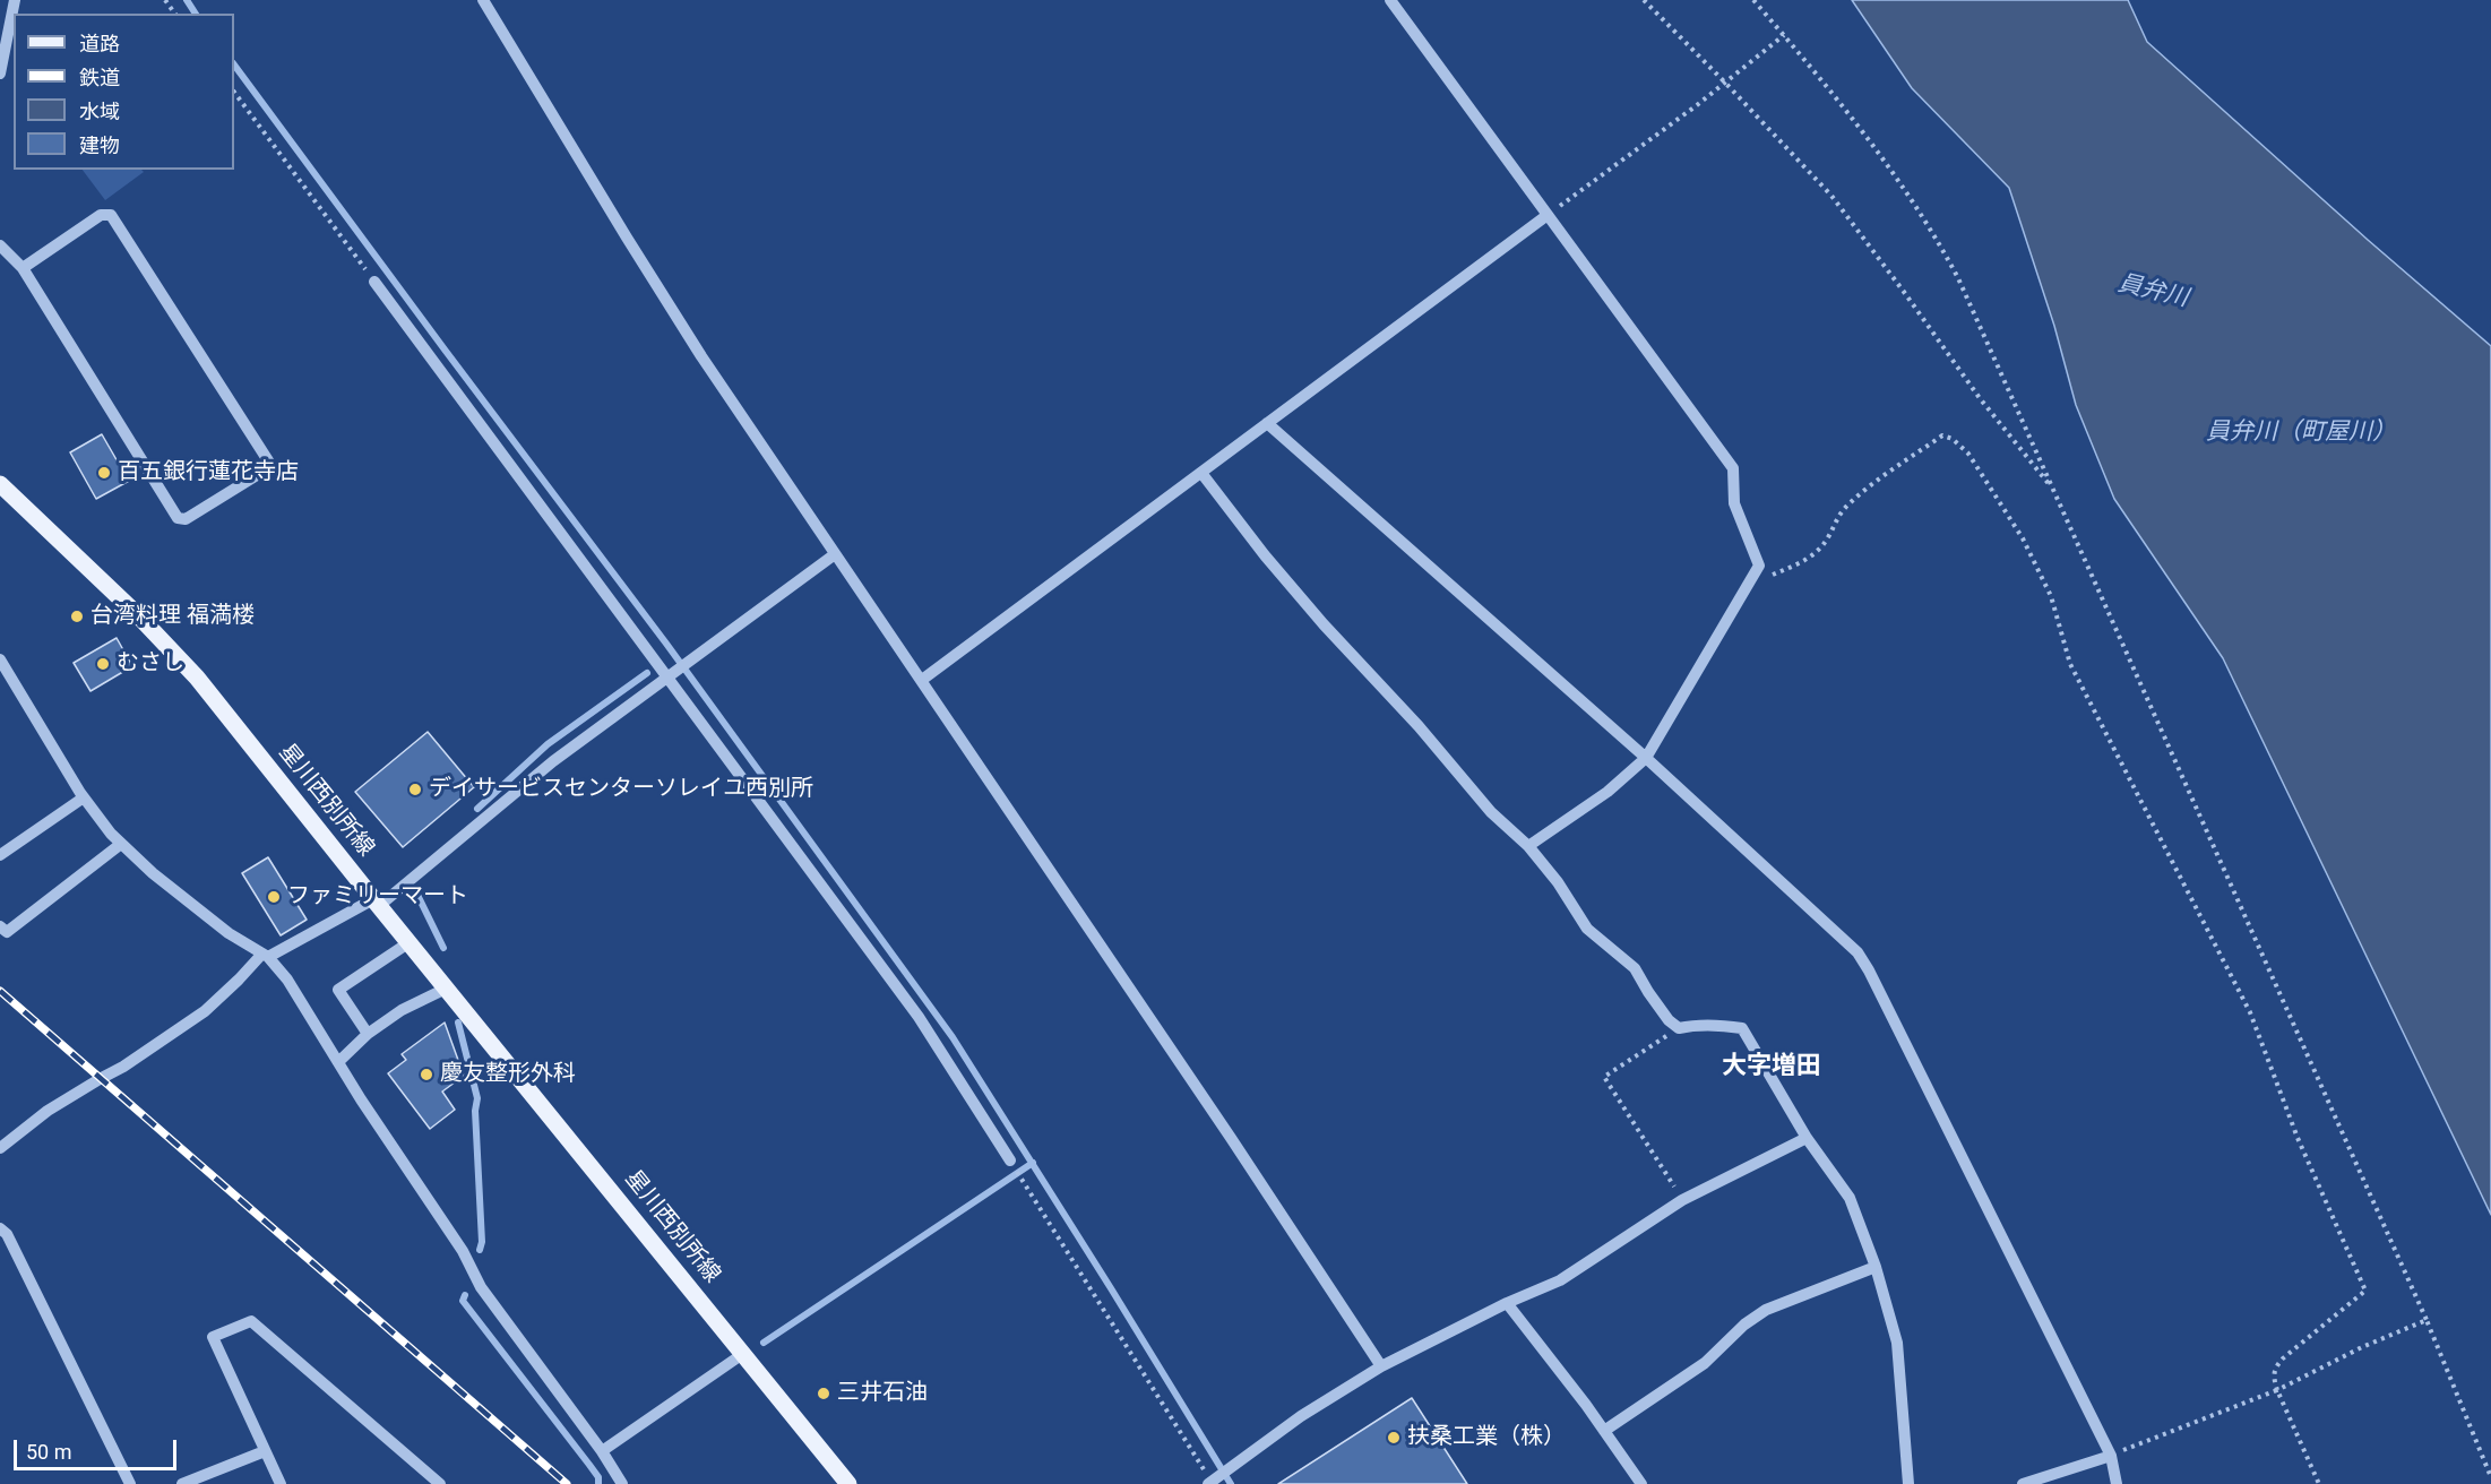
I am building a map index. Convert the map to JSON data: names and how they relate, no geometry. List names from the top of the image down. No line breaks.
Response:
{"streets":{"main road":["星川西別所線"]},"districts":["大字増田"],"water":["員弁川","員弁川（町屋川）"],"places":["百五銀行蓮花寺店","台湾料理 福満楼","むさし","デイサービスセンターソレイユ西別所","ファミリーマート","慶友整形外科","三井石油","扶桑工業（株）"],"legend":["道路","鉄道","水域","建物"],"scale_bar":"50 m"}
